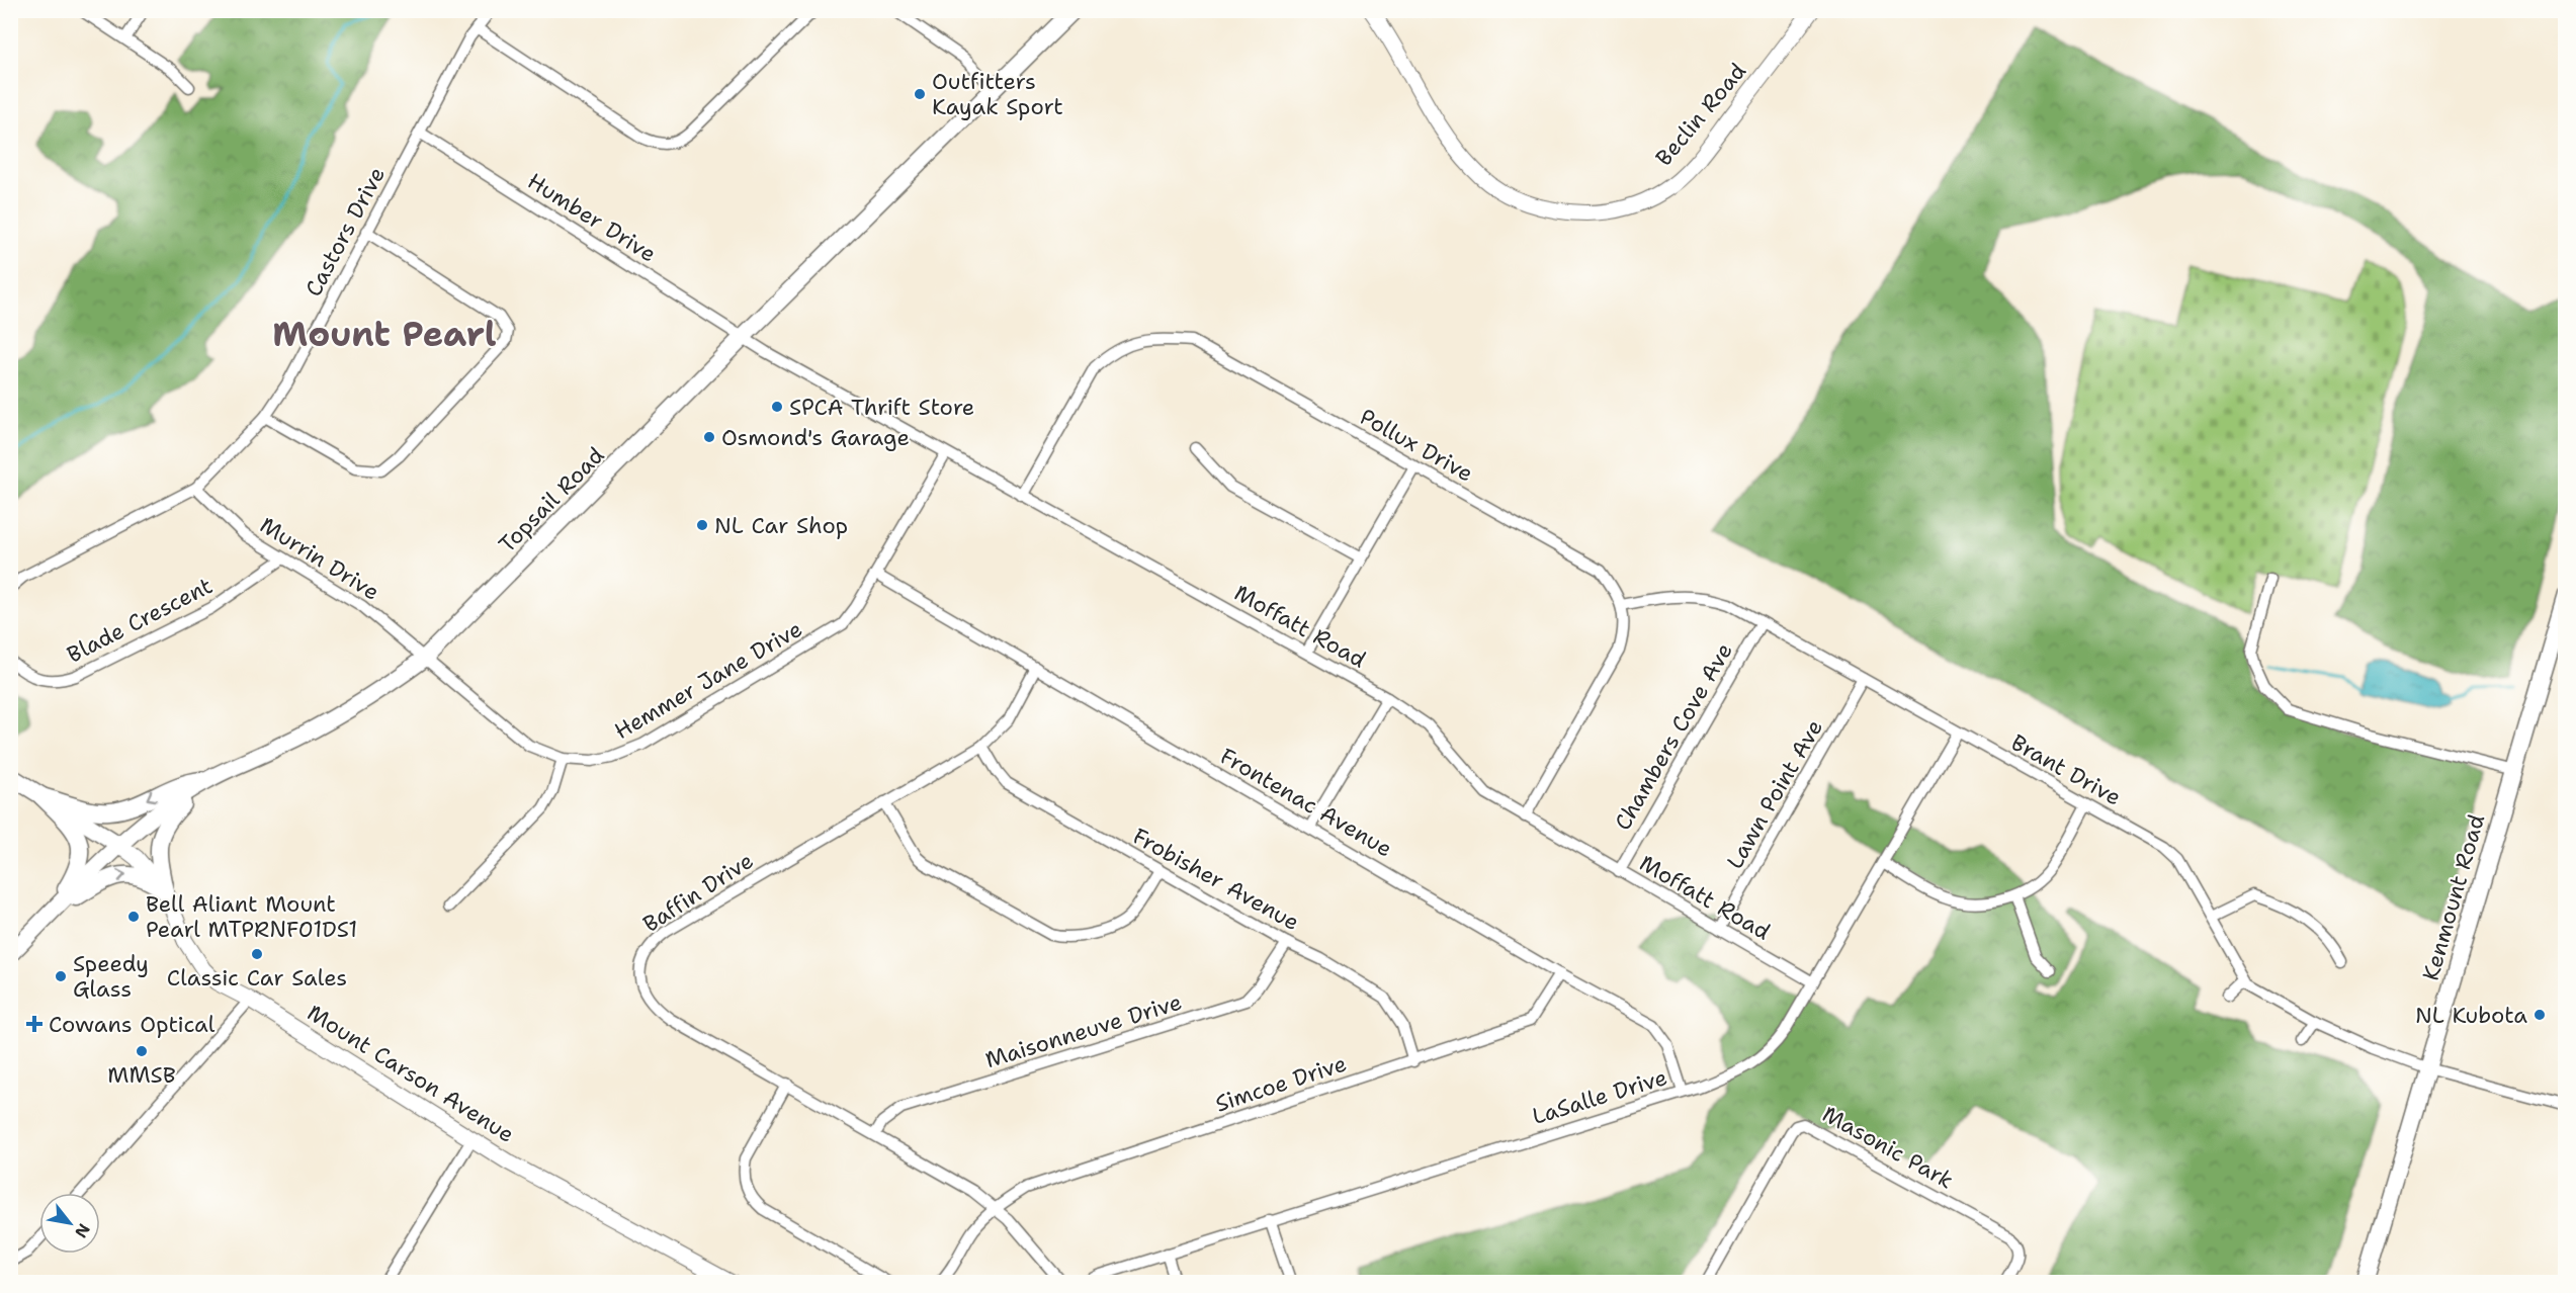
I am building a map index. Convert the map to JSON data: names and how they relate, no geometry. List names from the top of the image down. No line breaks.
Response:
{"streets":{"main road":["Beclin Road","Topsail Road","Kenmount Road","Mount Carson Avenue"],"street":["Humber Drive","Castors Drive","Pollux Drive","Murrin Drive","Blade Crescent","Moffatt Road","Hemmer Jane Drive","Chambers Cove Ave","Brant Drive","Lawn Point Ave","Frontenac Avenue","Frobisher Avenue","Baffin Drive","Maisonneuve Drive","Simcoe Drive","LaSalle Drive","Masonic Park"]},"crossings":[["Humber Drive","Castors Drive"],["Humber Drive","Topsail Road"],["Humber Drive","Moffatt Road"],["Castors Drive","Murrin Drive"],["Pollux Drive","Moffatt Road"],["Pollux Drive","Brant Drive"],["Topsail Road","Murrin Drive"],["Topsail Road","Moffatt Road"],["Topsail Road","Hemmer Jane Drive"],["Topsail Road","Mount Carson Avenue"],["Murrin Drive","Blade Crescent"],["Murrin Drive","Hemmer Jane Drive"],["Moffatt Road","Hemmer Jane Drive"],["Moffatt Road","Chambers Cove Ave"],["Moffatt Road","Lawn Point Ave"],["Moffatt Road","LaSalle Drive"],["Hemmer Jane Drive","Frontenac Avenue"],["Chambers Cove Ave","Brant Drive"],["Brant Drive","Lawn Point Ave"],["Brant Drive","LaSalle Drive"],["Frontenac Avenue","Baffin Drive"],["Frontenac Avenue","Simcoe Drive"],["Frontenac Avenue","LaSalle Drive"],["Frobisher Avenue","Baffin Drive"],["Frobisher Avenue","Maisonneuve Drive"],["Frobisher Avenue","Simcoe Drive"],["Baffin Drive","Maisonneuve Drive"],["Baffin Drive","Simcoe Drive"]],"districts":["Mount Pearl"],"places":{"other":["Outfitters Kayak Sport","SPCA Thrift Store","Osmond's Garage","NL Car Shop","Bell Aliant Mount Pearl MTPRNF01DS1","Classic Car Sales","Speedy Glass","NL Kubota","MMSB"],"health":["Cowans Optical"]},"north":"bottom right"}
